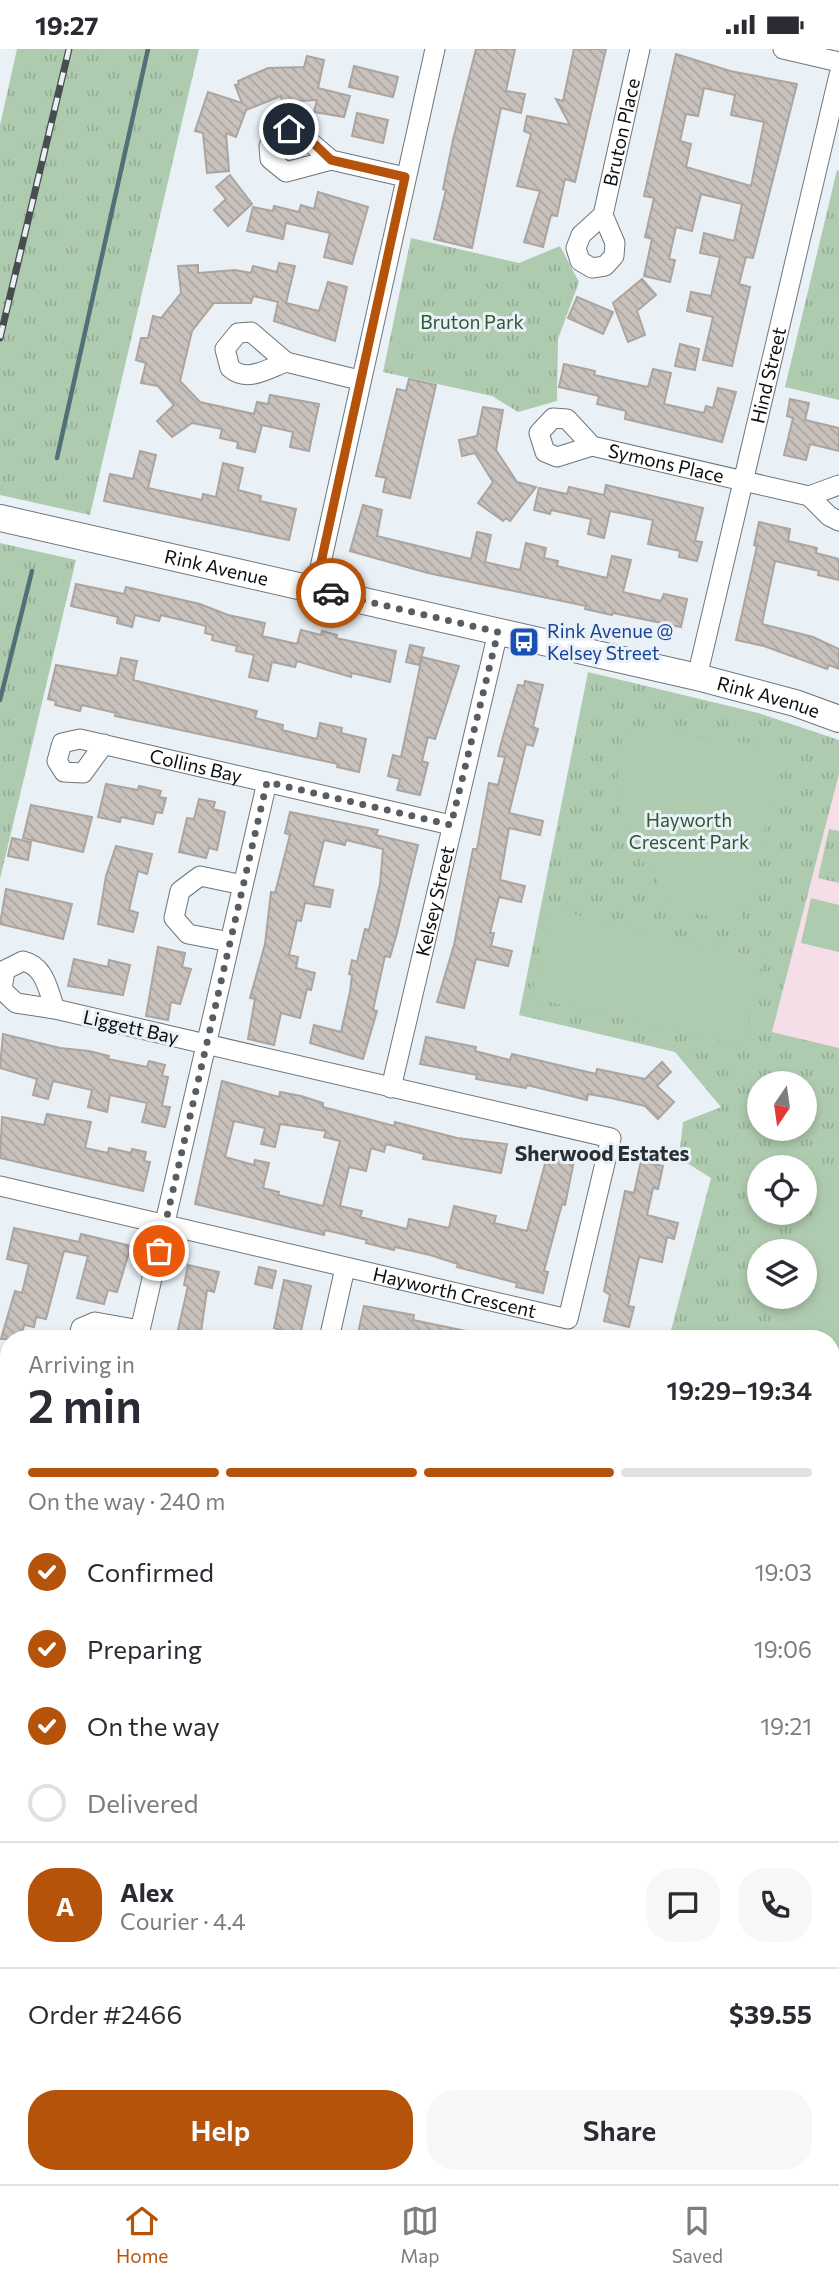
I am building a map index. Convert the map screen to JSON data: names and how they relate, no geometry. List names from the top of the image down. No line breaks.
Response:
{"streets":{"street":["Bruton Place","Hind Street","Symons Place","Rink Avenue","Collins Bay","Kelsey Street","Liggett Bay","Hayworth Crescent"]},"crossings":[["Hind Street","Symons Place"],["Hind Street","Rink Avenue"],["Rink Avenue","Kelsey Street"],["Collins Bay","Kelsey Street"],["Kelsey Street","Hayworth Crescent"],["Liggett Bay","Hayworth Crescent"]],"districts":["Sherwood Estates"],"parks":["Bruton Park","Hayworth Crescent Park"],"places":{"bus stop":["Rink Avenue @ Kelsey Street"]},"north":"bottom","page":{"status":"19:27","heading":["2 min","Arriving in","19:29–19:34"],"panel":["Alex","Courier · 4.4","Order #2466","$39.55"],"bar":"On the way · 240 m","list":[["Confirmed","19:03"],["Preparing","19:06"],["On the way","19:21"],"Delivered"],"round":"A","buttons":["Help","Share"],"tabs":["Home","Map","Saved"]}}
